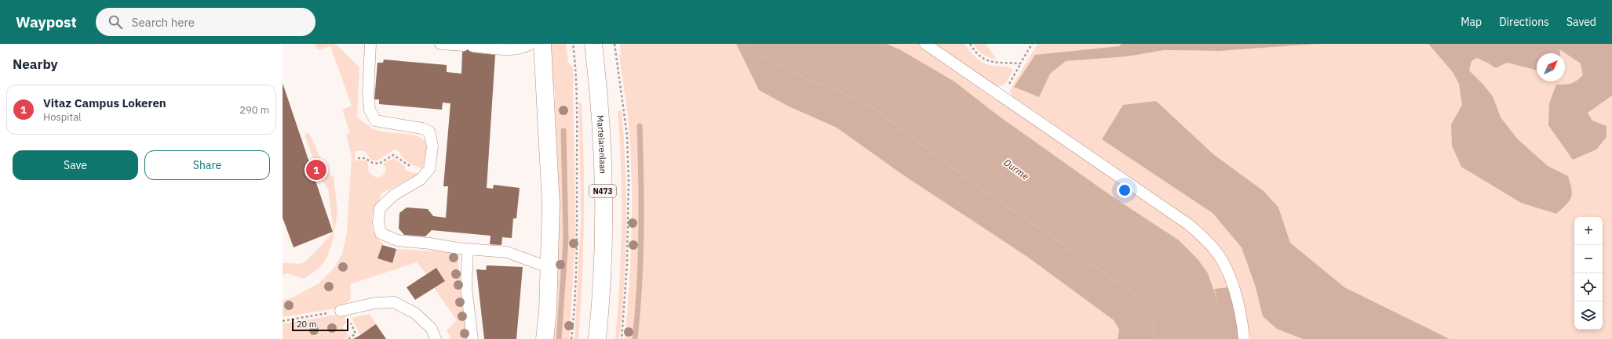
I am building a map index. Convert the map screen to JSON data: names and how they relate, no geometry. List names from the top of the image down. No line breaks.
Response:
{"streets":{"street":["Martelarenlaan","N473"]},"water":["Durme"],"scale_bar":"20 m","north":"top right","page":{"header":"Waypost","search":"Search here","nav":["Map","Directions","Saved"],"heading":"Nearby","list":[{"mark":"1","name":"Vitaz Campus Lokeren","note":"Hospital","value":"290 m"}],"buttons":["Save","Share"],"pins":"1","map_buttons":["+","−"],"scale":"20 m"}}
